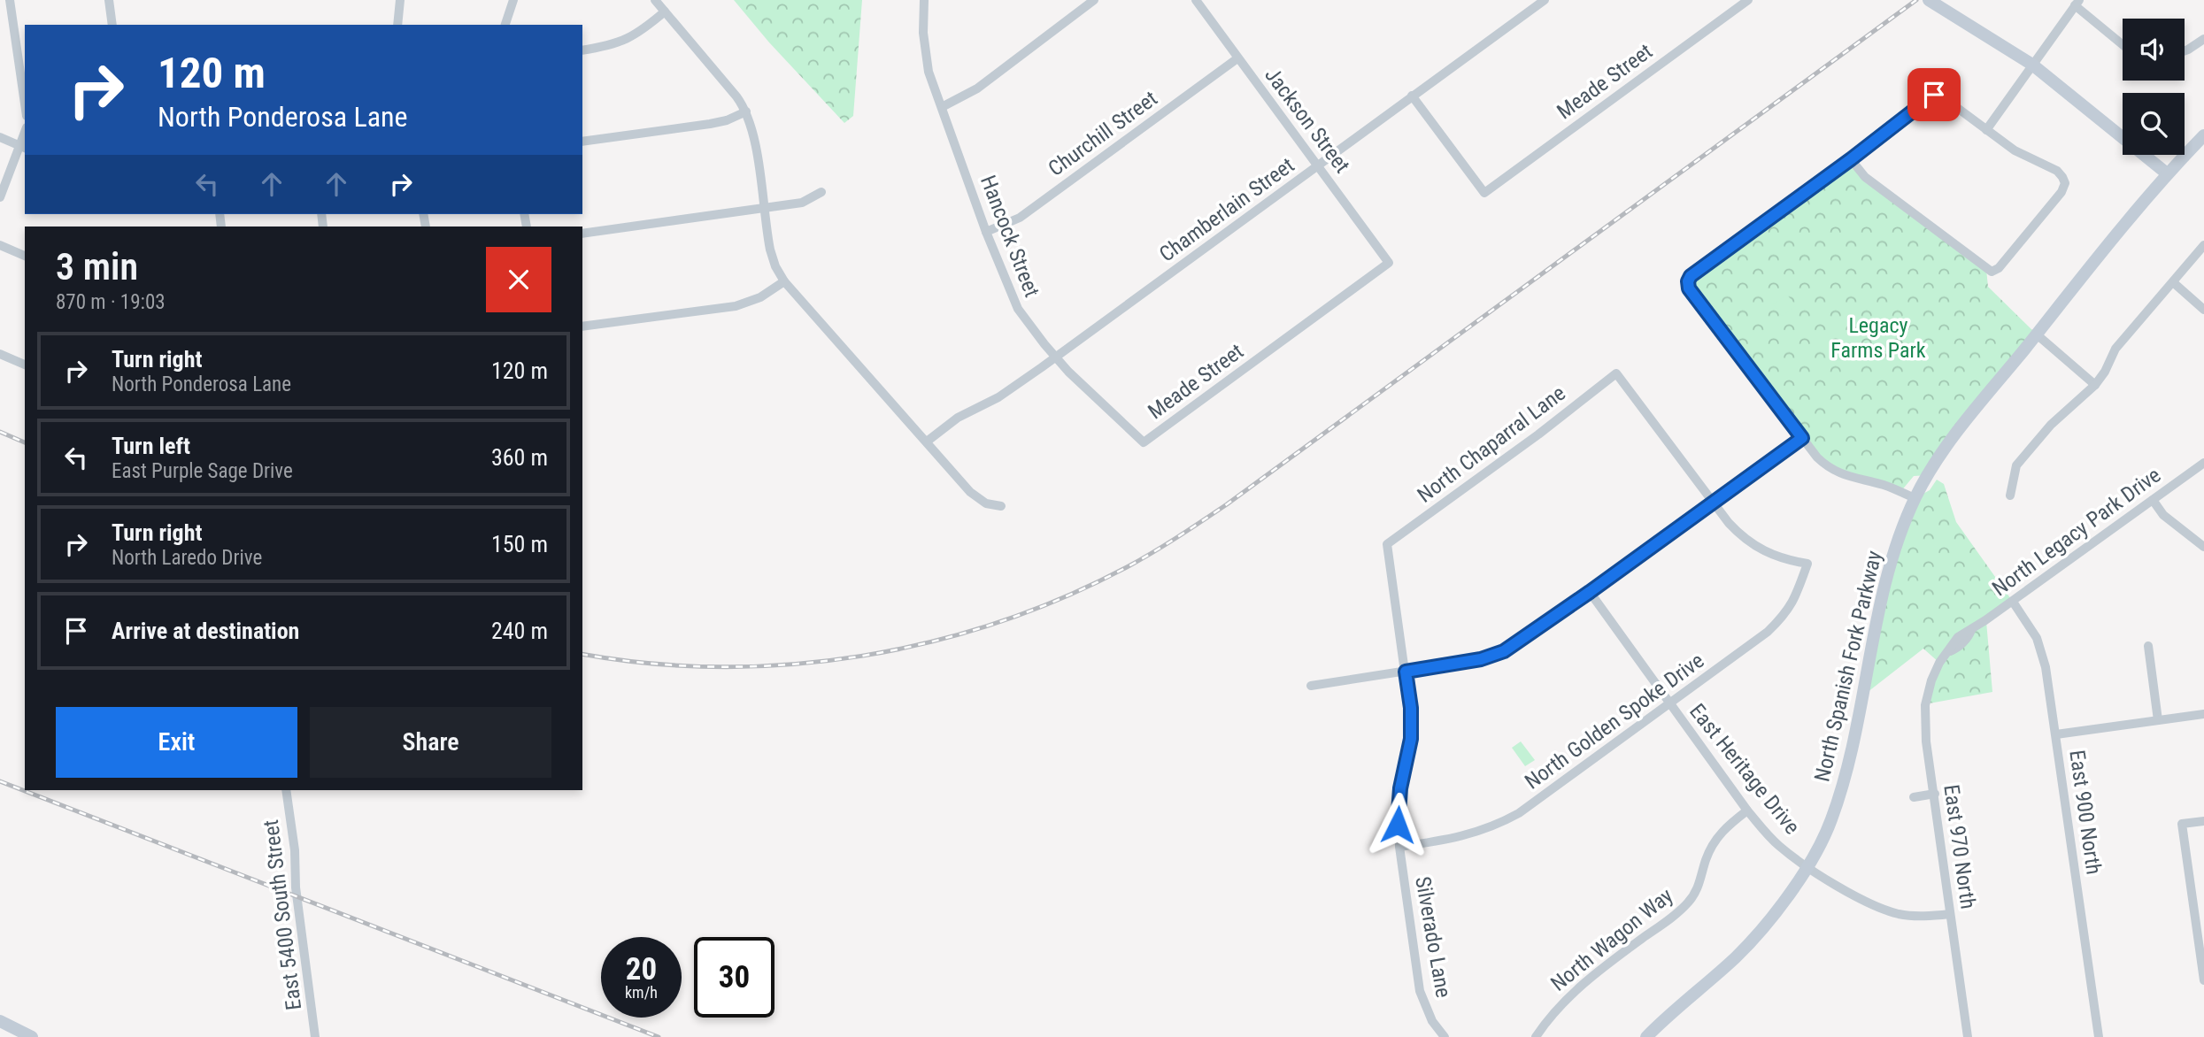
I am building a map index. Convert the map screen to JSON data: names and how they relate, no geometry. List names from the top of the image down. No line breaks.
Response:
{"streets":{"street":["Meade Street","Jackson Street","Churchill Street","Chamberlain Street","Hancock Street","North Chaparral Lane","North Legacy Park Drive","North Spanish Fork Parkway","North Golden Spoke Drive","East Heritage Drive","East 900 North","East 970 North","East 5400 South Street","Silverado Lane","North Wagon Way"]},"crossings":[["Meade Street","Jackson Street"],["Meade Street","Chamberlain Street"],["Meade Street","Hancock Street"],["Jackson Street","Churchill Street"],["Jackson Street","Chamberlain Street"],["Churchill Street","Hancock Street"],["Chamberlain Street","Hancock Street"],["North Chaparral Lane","North Golden Spoke Drive"],["North Chaparral Lane","Silverado Lane"],["North Legacy Park Drive","East 900 North"],["North Legacy Park Drive","East 970 North"],["North Spanish Fork Parkway","East Heritage Drive"],["North Golden Spoke Drive","East Heritage Drive"],["North Golden Spoke Drive","Silverado Lane"],["East Heritage Drive","East 970 North"],["East Heritage Drive","North Wagon Way"]],"parks":["Legacy Farms Park"],"page":{"turn":["120 m","North Ponderosa Lane"],"heading":["3 min","870 m · 19:03"],"list":[{"name":"Turn right","note":"North Ponderosa Lane","value":"120 m"},{"name":"Turn left","note":"East Purple Sage Drive","value":"360 m"},{"name":"Turn right","note":"North Laredo Drive","value":"150 m"},{"name":"Arrive at destination","value":"240 m"}],"buttons":["Exit","Share"],"speed":"20 km/h","limit":"30"}}
